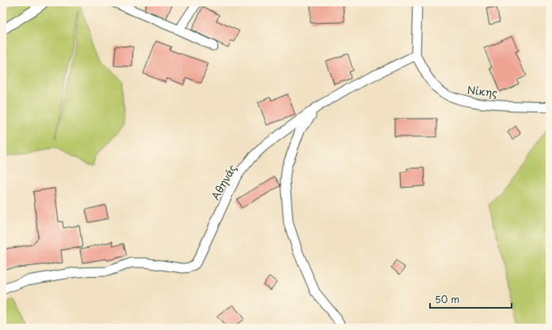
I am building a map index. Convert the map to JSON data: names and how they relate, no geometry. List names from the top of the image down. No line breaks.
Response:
{"streets":{"street":["Νίκης","Αθηνάς"]},"crossings":[["Νίκης","Αθηνάς"]],"scale_bar":"50 m"}
